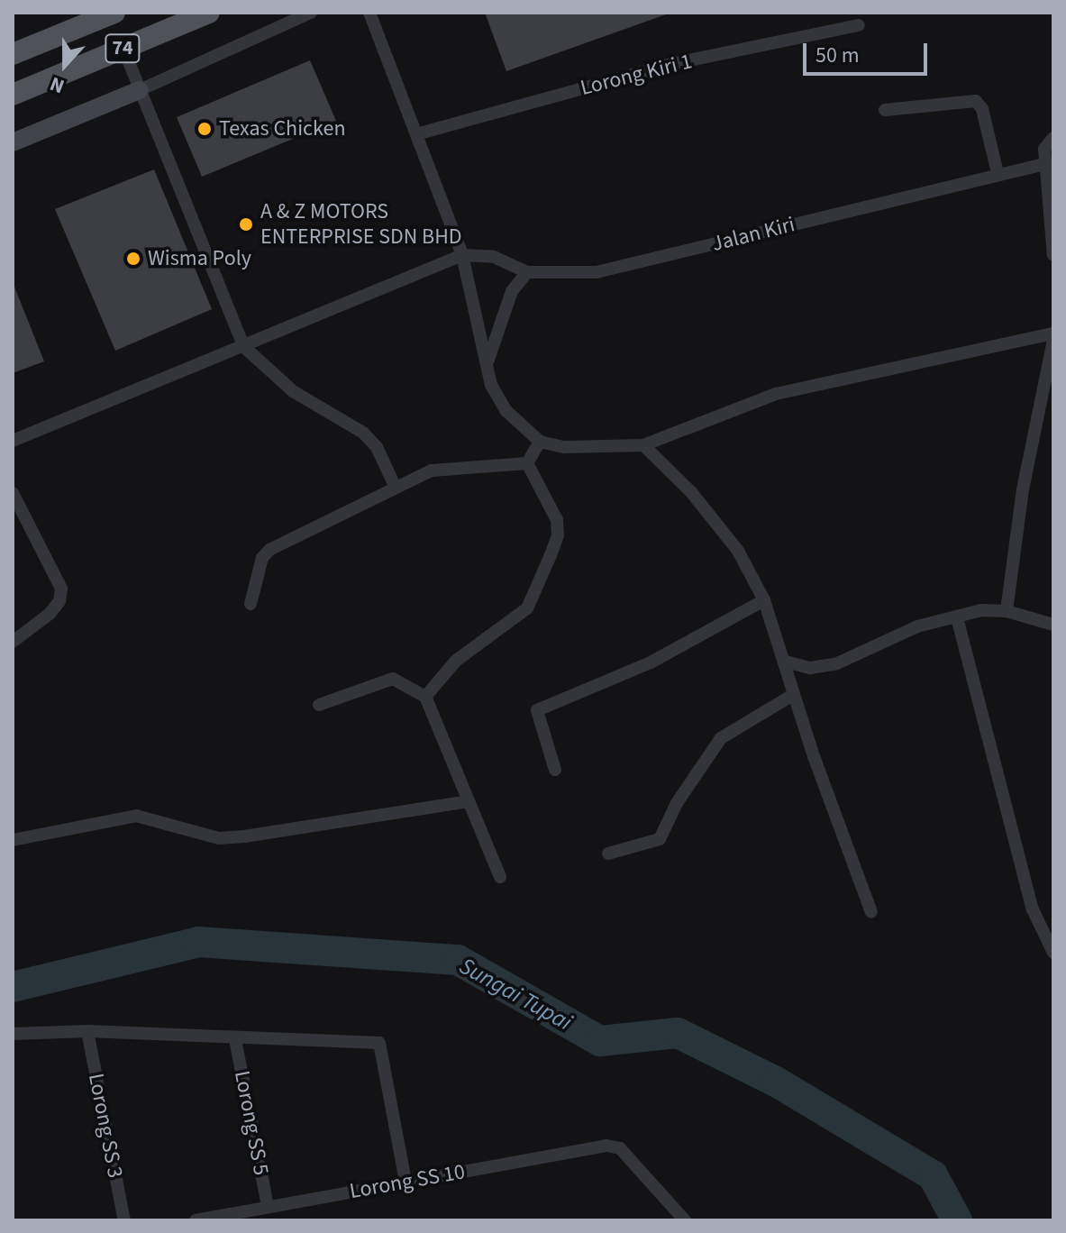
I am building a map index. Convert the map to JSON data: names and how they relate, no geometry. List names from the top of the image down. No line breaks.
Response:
{"streets":{"main road":["74"],"street":["Lorong Kiri 1","Jalan Kiri","Lorong SS 5","Lorong SS 3","Lorong SS 10"]},"crossings":[["Lorong SS 5","Lorong SS 10"]],"water":["Sungai Tupai"],"places":["Texas Chicken","A & Z MOTORS ENTERPRISE SDN BHD","Wisma Poly"],"scale_bar":"50 m","north":"bottom"}
